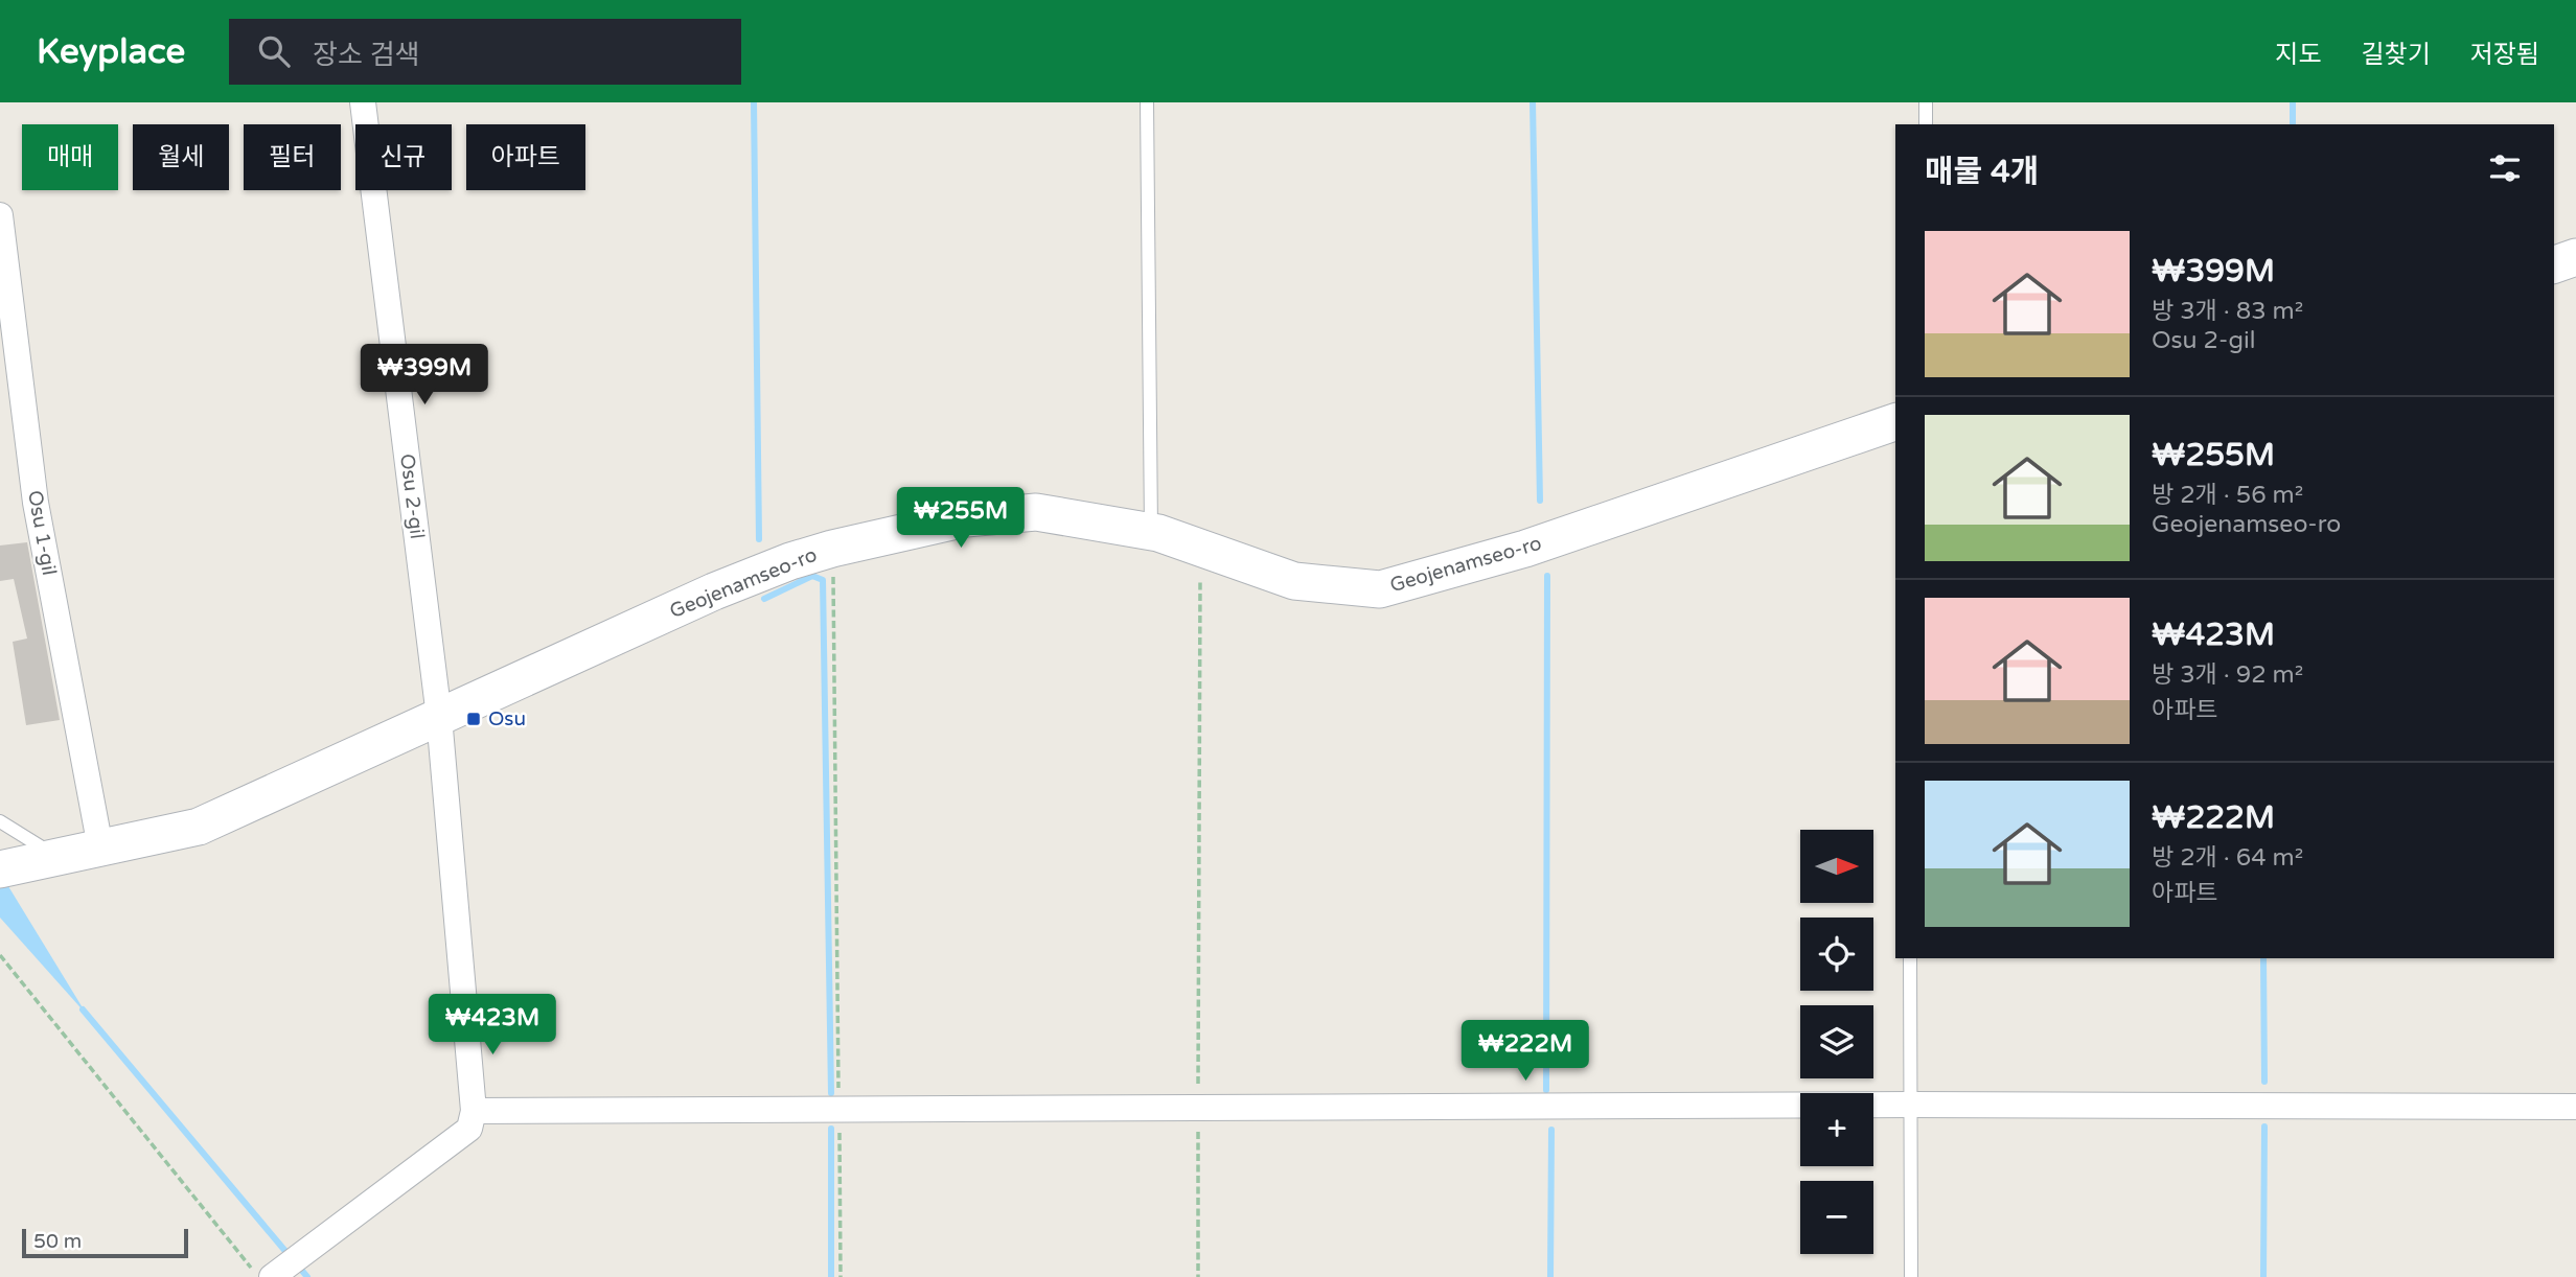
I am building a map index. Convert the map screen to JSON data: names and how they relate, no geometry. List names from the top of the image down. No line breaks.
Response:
{"streets":{"main road":["Geojenamseo-ro"],"street":["Osu 2-gil","Osu 1-gil"]},"crossings":[["Osu 2-gil","Geojenamseo-ro"],["Osu 1-gil","Geojenamseo-ro"]],"places":{"transit":["Osu"]},"scale_bar":"50 m","north":"right","page":{"header":"Keyplace","search":"장소 검색","nav":["지도","길찾기","저장됨"],"chip":["매매","월세","필터","신규","아파트"],"heading":"매물 4개","list":[{"name":"₩399M","note":"방 3개 · 83 m² · Osu 2-gil"},{"name":"₩255M","note":"방 2개 · 56 m² · Geojenamseo-ro"},{"name":"₩423M","note":"방 3개 · 92 m² · 아파트"},{"name":"₩222M","note":"방 2개 · 64 m² · 아파트"}],"price":["₩399M","₩255M","₩423M","₩222M"],"map_buttons":["+","−"],"scale":"50 m"}}
